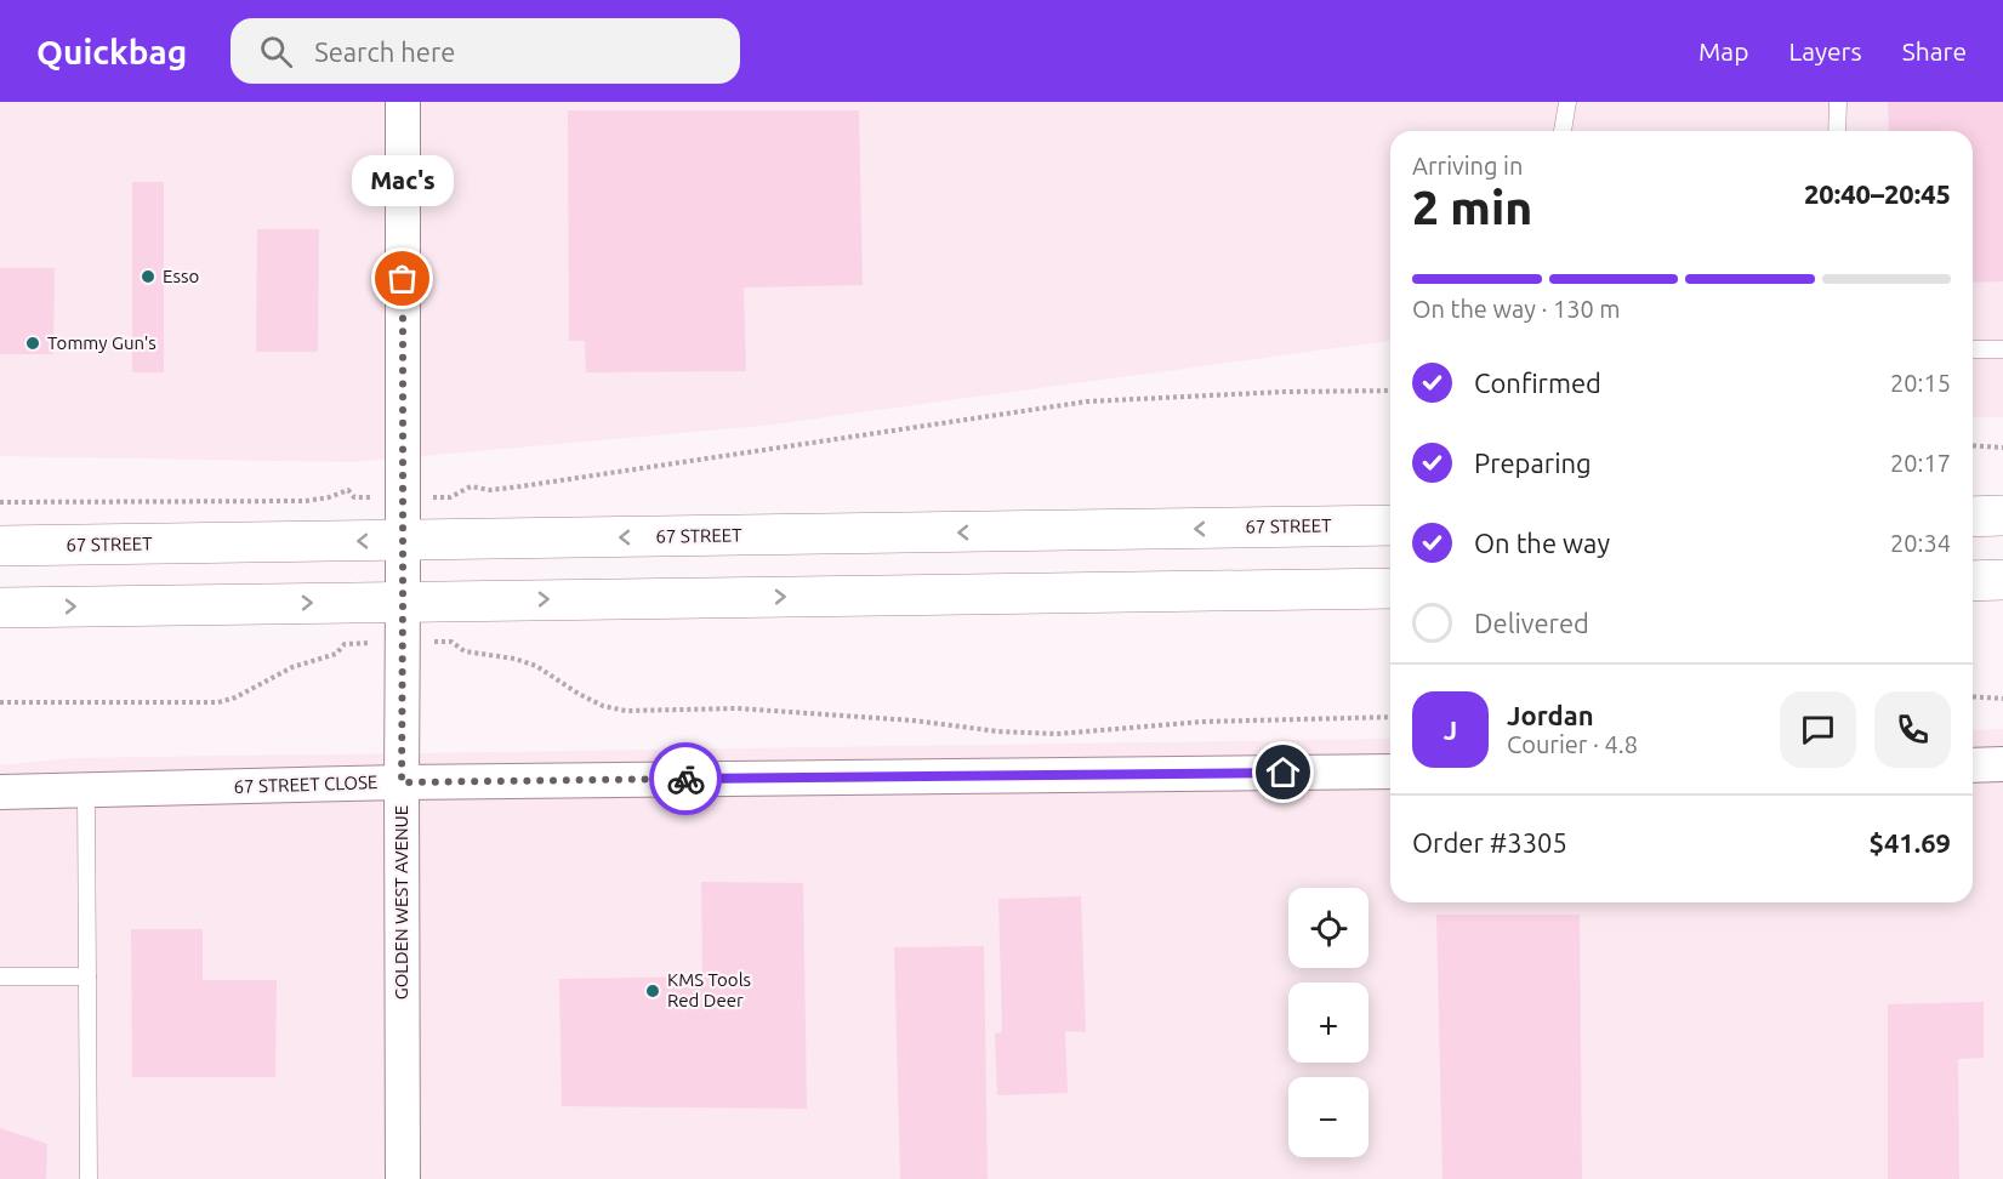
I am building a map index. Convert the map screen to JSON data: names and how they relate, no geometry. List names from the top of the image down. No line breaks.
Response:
{"streets":{"main road":["67 STREET"],"street":["67 STREET CLOSE","GOLDEN WEST AVENUE"]},"crossings":[["67 STREET","GOLDEN WEST AVENUE"],["67 STREET CLOSE","GOLDEN WEST AVENUE"]],"places":["Esso","Mac's","Tommy Gun's","KMS Tools Red Deer"],"page":{"header":"Quickbag","search":"Search here","nav":["Map","Layers","Share"],"heading":["2 min","Arriving in","20:40–20:45"],"panel":["Jordan","Courier · 4.8","Order #3305","$41.69"],"bubble":"Mac's","bar":"On the way · 130 m","list":[["Confirmed","20:15"],["Preparing","20:17"],["On the way","20:34"],"Delivered"],"round":"J","map_buttons":["+","−"]}}
